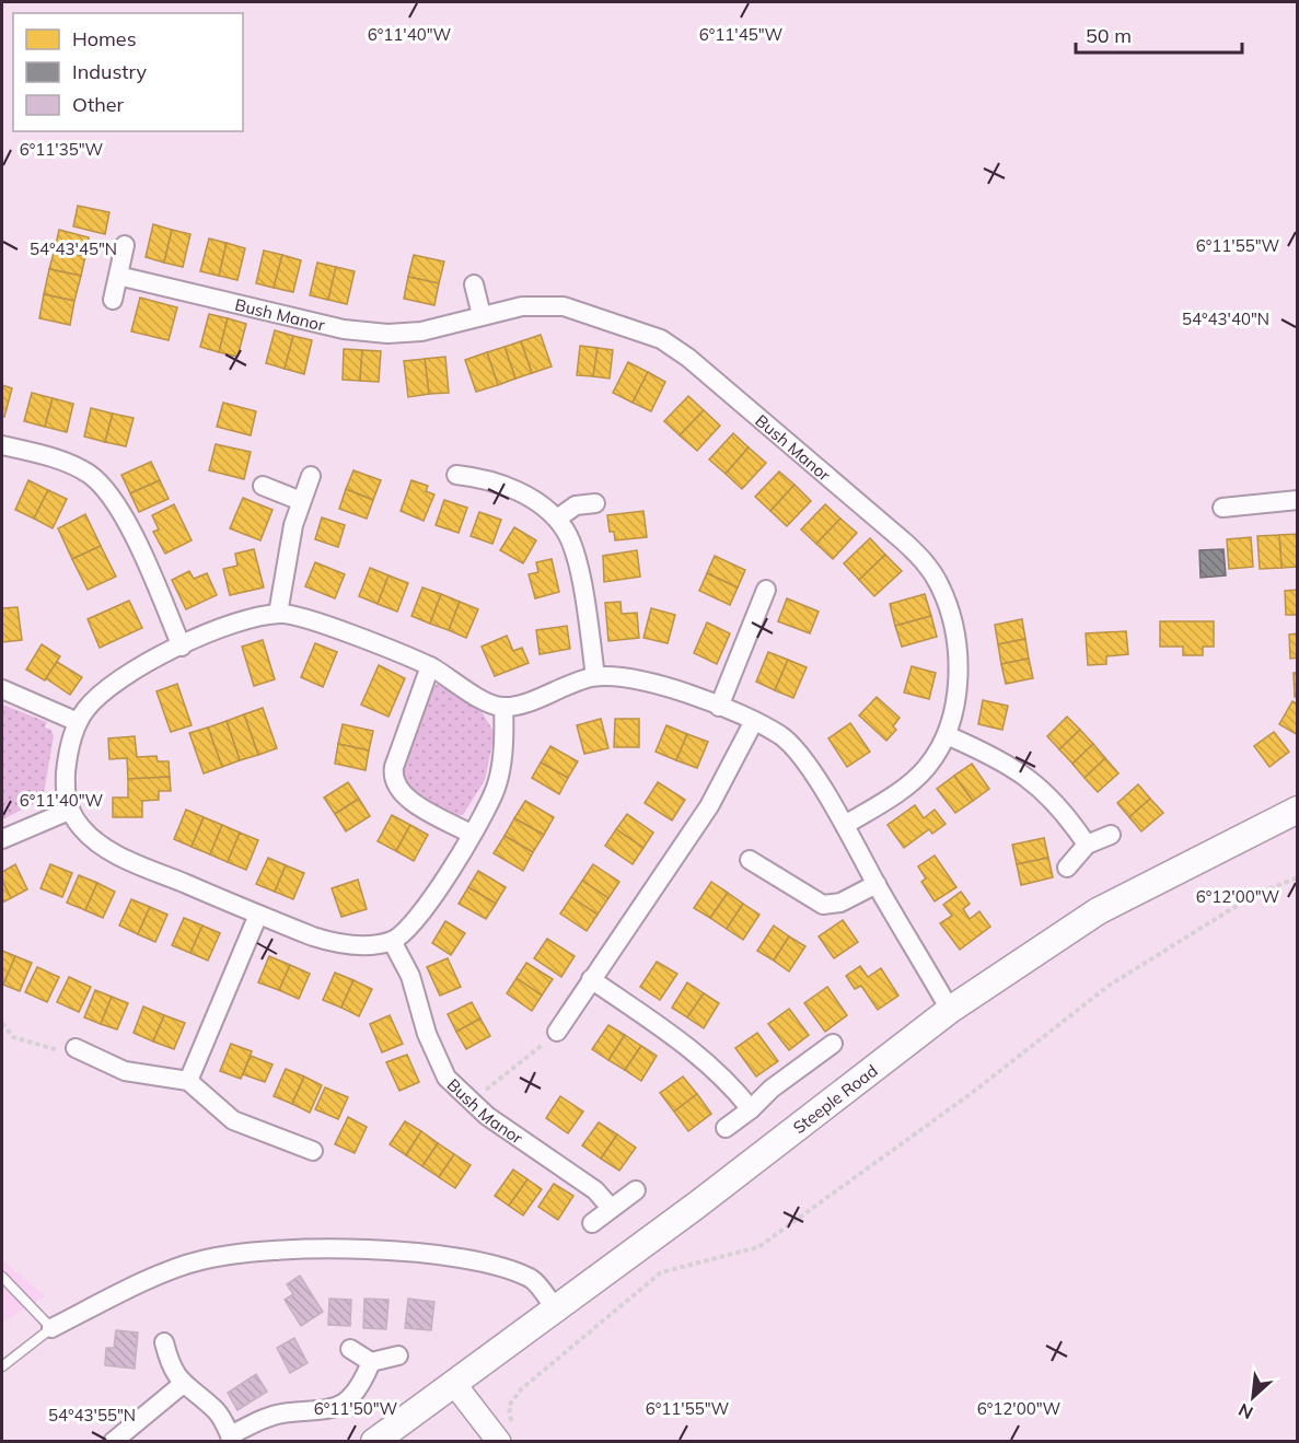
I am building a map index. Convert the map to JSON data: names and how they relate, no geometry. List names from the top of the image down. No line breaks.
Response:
{"streets":{"main road":["Steeple Road"],"street":["Bush Manor"]},"legend":["Homes","Industry","Other"],"scale_bar":"50 m","north":"bottom left","coordinates":["6°11'40\"W","6°11'45\"W","6°11'35\"W","6°11'55\"W","54°43'45\"N","54°43'40\"N","6°12'00\"W","6°11'50\"W","54°43'55\"N"]}
